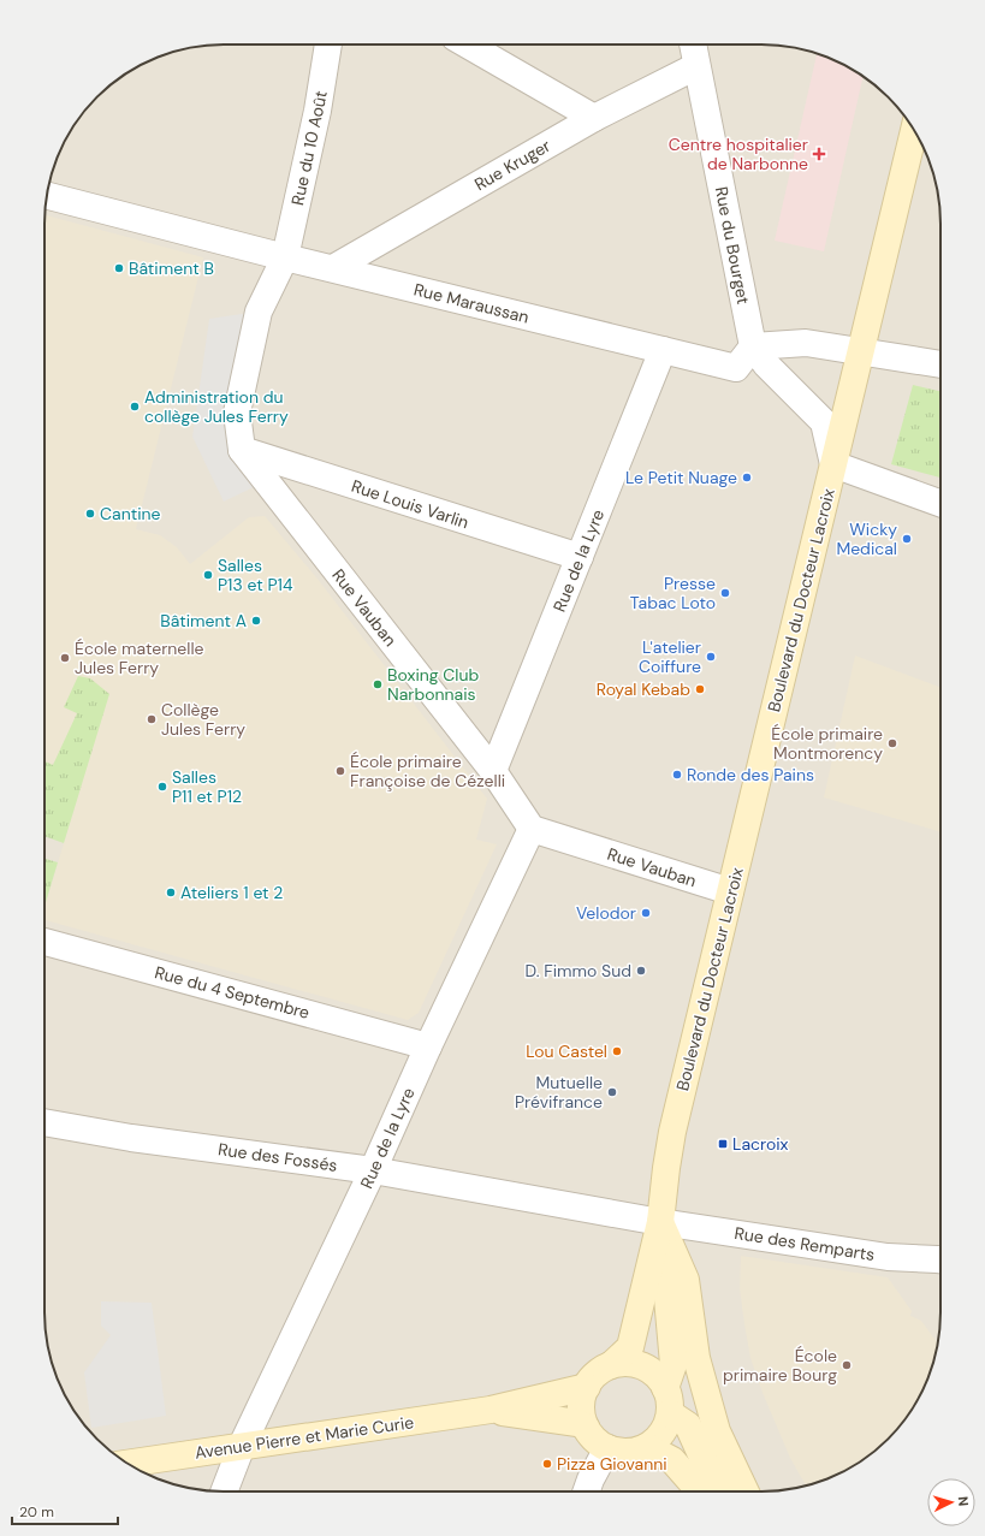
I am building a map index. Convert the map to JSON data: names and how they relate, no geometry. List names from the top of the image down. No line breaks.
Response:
{"streets":{"main road":["Boulevard du Docteur Lacroix","Avenue Pierre et Marie Curie"],"street":["Rue du 10 Août","Rue Kruger","Rue du Bourget","Rue Maraussan","Rue Louis Varlin","Rue de la Lyre","Rue Vauban","Rue du 4 Septembre","Rue des Fossés","Rue des Remparts"]},"crossings":[["Rue du 10 Août","Rue Maraussan"],["Rue Kruger","Rue du Bourget"],["Rue Kruger","Rue Maraussan"],["Rue du Bourget","Rue Maraussan"],["Rue Maraussan","Rue de la Lyre"],["Rue Louis Varlin","Rue de la Lyre"],["Rue Louis Varlin","Rue Vauban"],["Rue de la Lyre","Rue Vauban"],["Rue de la Lyre","Rue du 4 Septembre"],["Rue de la Lyre","Rue des Fossés"],["Rue de la Lyre","Avenue Pierre et Marie Curie"],["Boulevard du Docteur Lacroix","Rue Vauban"],["Boulevard du Docteur Lacroix","Rue des Fossés"],["Boulevard du Docteur Lacroix","Rue des Remparts"],["Boulevard du Docteur Lacroix","Avenue Pierre et Marie Curie"],["Rue des Fossés","Rue des Remparts"]],"places":{"health":["Centre hospitalier de Narbonne"],"other":["Bâtiment B","Administration du collège Jules Ferry","Le Petit Nuage","Cantine","Wicky Medical","Salles P13 et P14","Presse Tabac Loto","Bâtiment A","L'atelier Coiffure","École maternelle Jules Ferry","Boxing Club Narbonnais","Royal Kebab","Collège Jules Ferry","École primaire Montmorency","École primaire Françoise de Cézelli","Ronde des Pains","Salles P11 et P12","Ateliers 1 et 2","Velodor","D. Fimmo Sud","Lou Castel","Mutuelle Prévifrance","École primaire Bourg","Pizza Giovanni"],"transit":["Lacroix"]},"scale_bar":"20 m","north":"right"}
